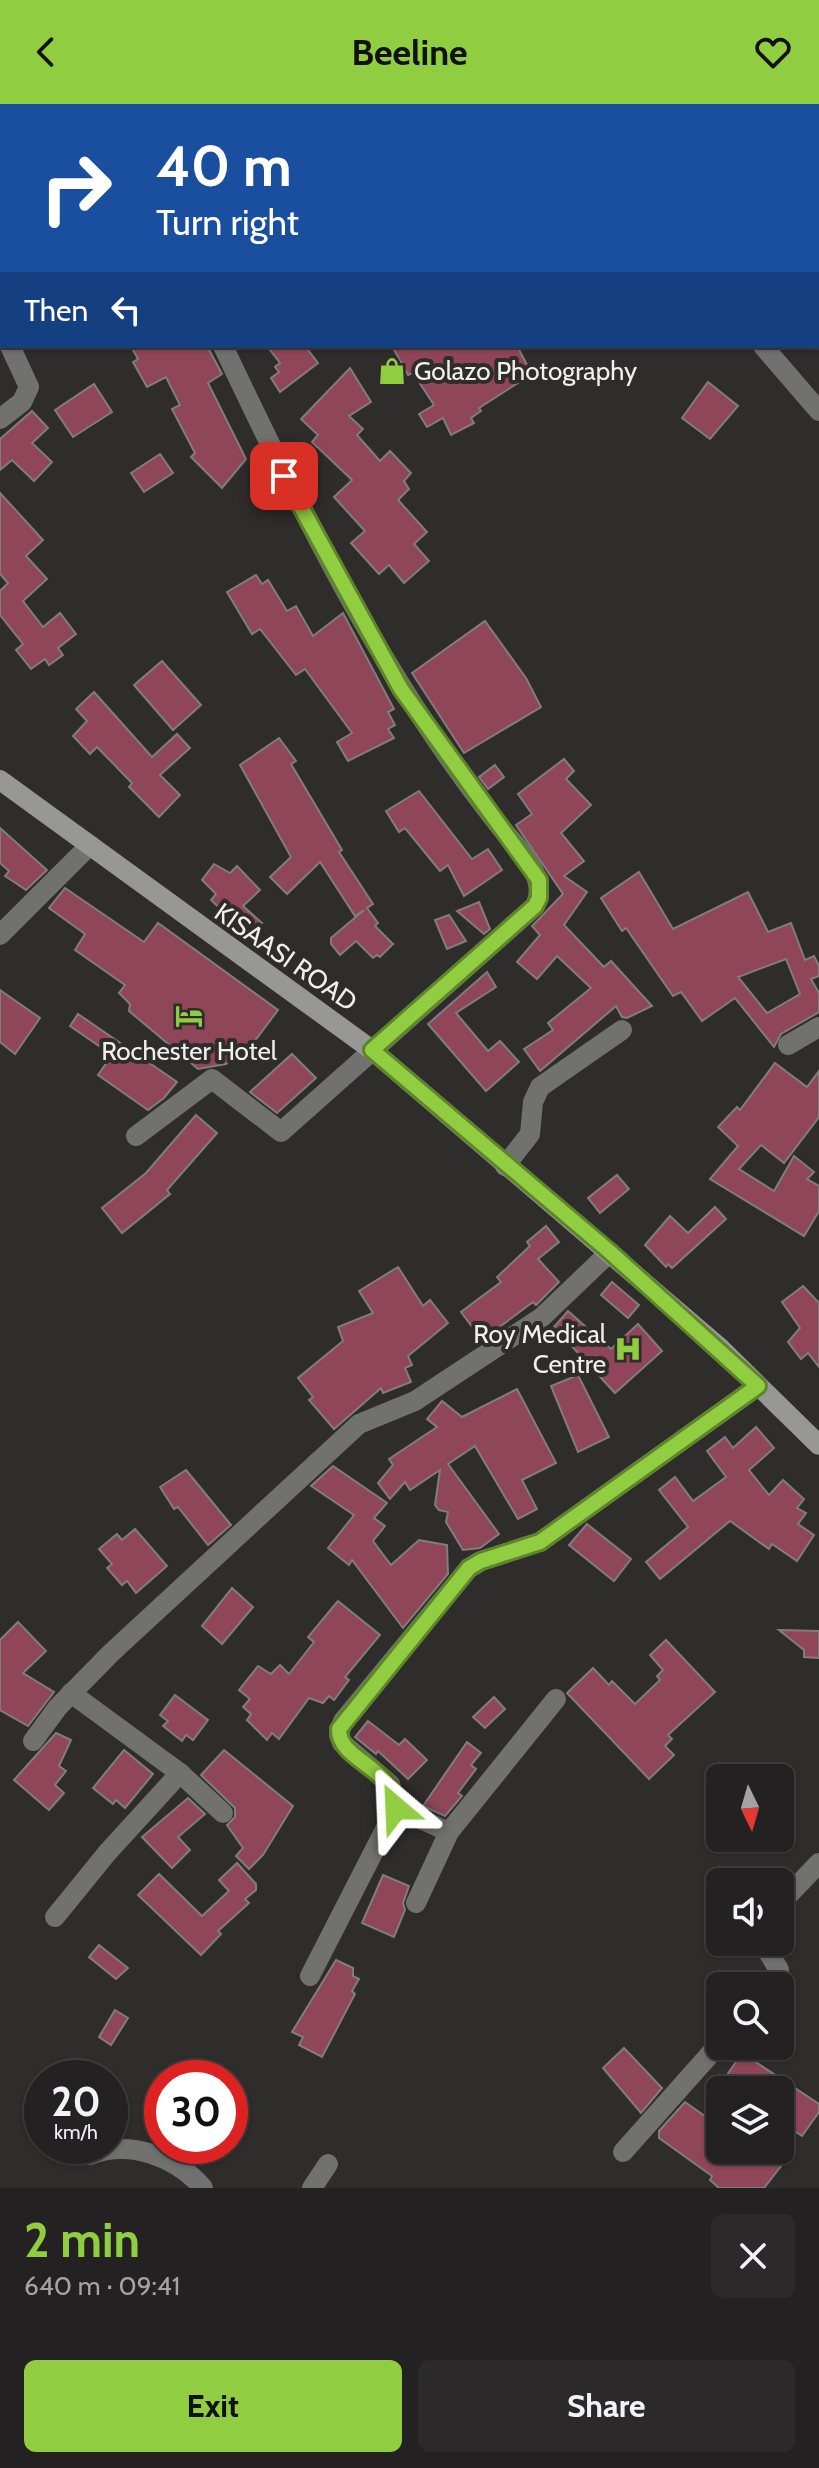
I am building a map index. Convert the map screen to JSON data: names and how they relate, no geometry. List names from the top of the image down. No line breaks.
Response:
{"streets":{"main road":["KISAASI ROAD"]},"places":{"shop":["Golazo Photography"],"hotel":["Rochester Hotel"],"hospital":["Roy Medical Centre"]},"north":"bottom","page":{"header":"Beeline","turn":["40 m","Turn right"],"then":"Then","speed":"20 km/h","limit":"30","heading":["2 min","640 m · 09:41"],"buttons":["Exit","Share"]}}
